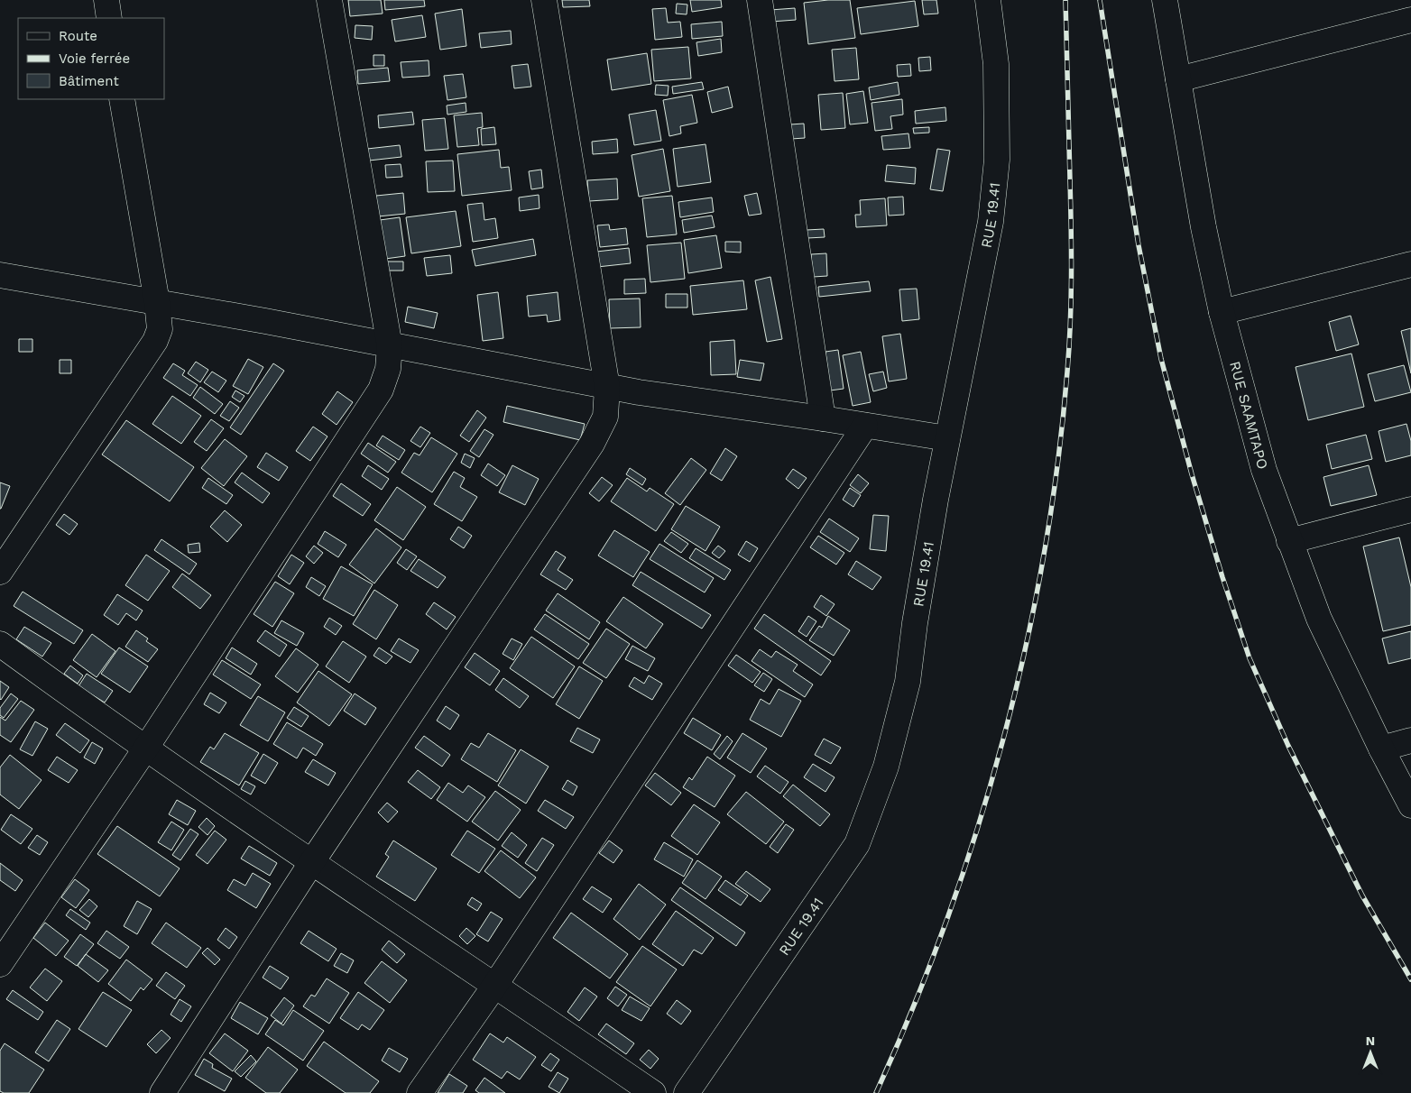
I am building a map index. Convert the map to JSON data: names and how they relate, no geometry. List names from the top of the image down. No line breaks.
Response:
{"streets":{"street":["RUE 19.41","RUE SAAMTAPO"]},"legend":["Route","Voie ferrée","Bâtiment"],"north":"top"}
